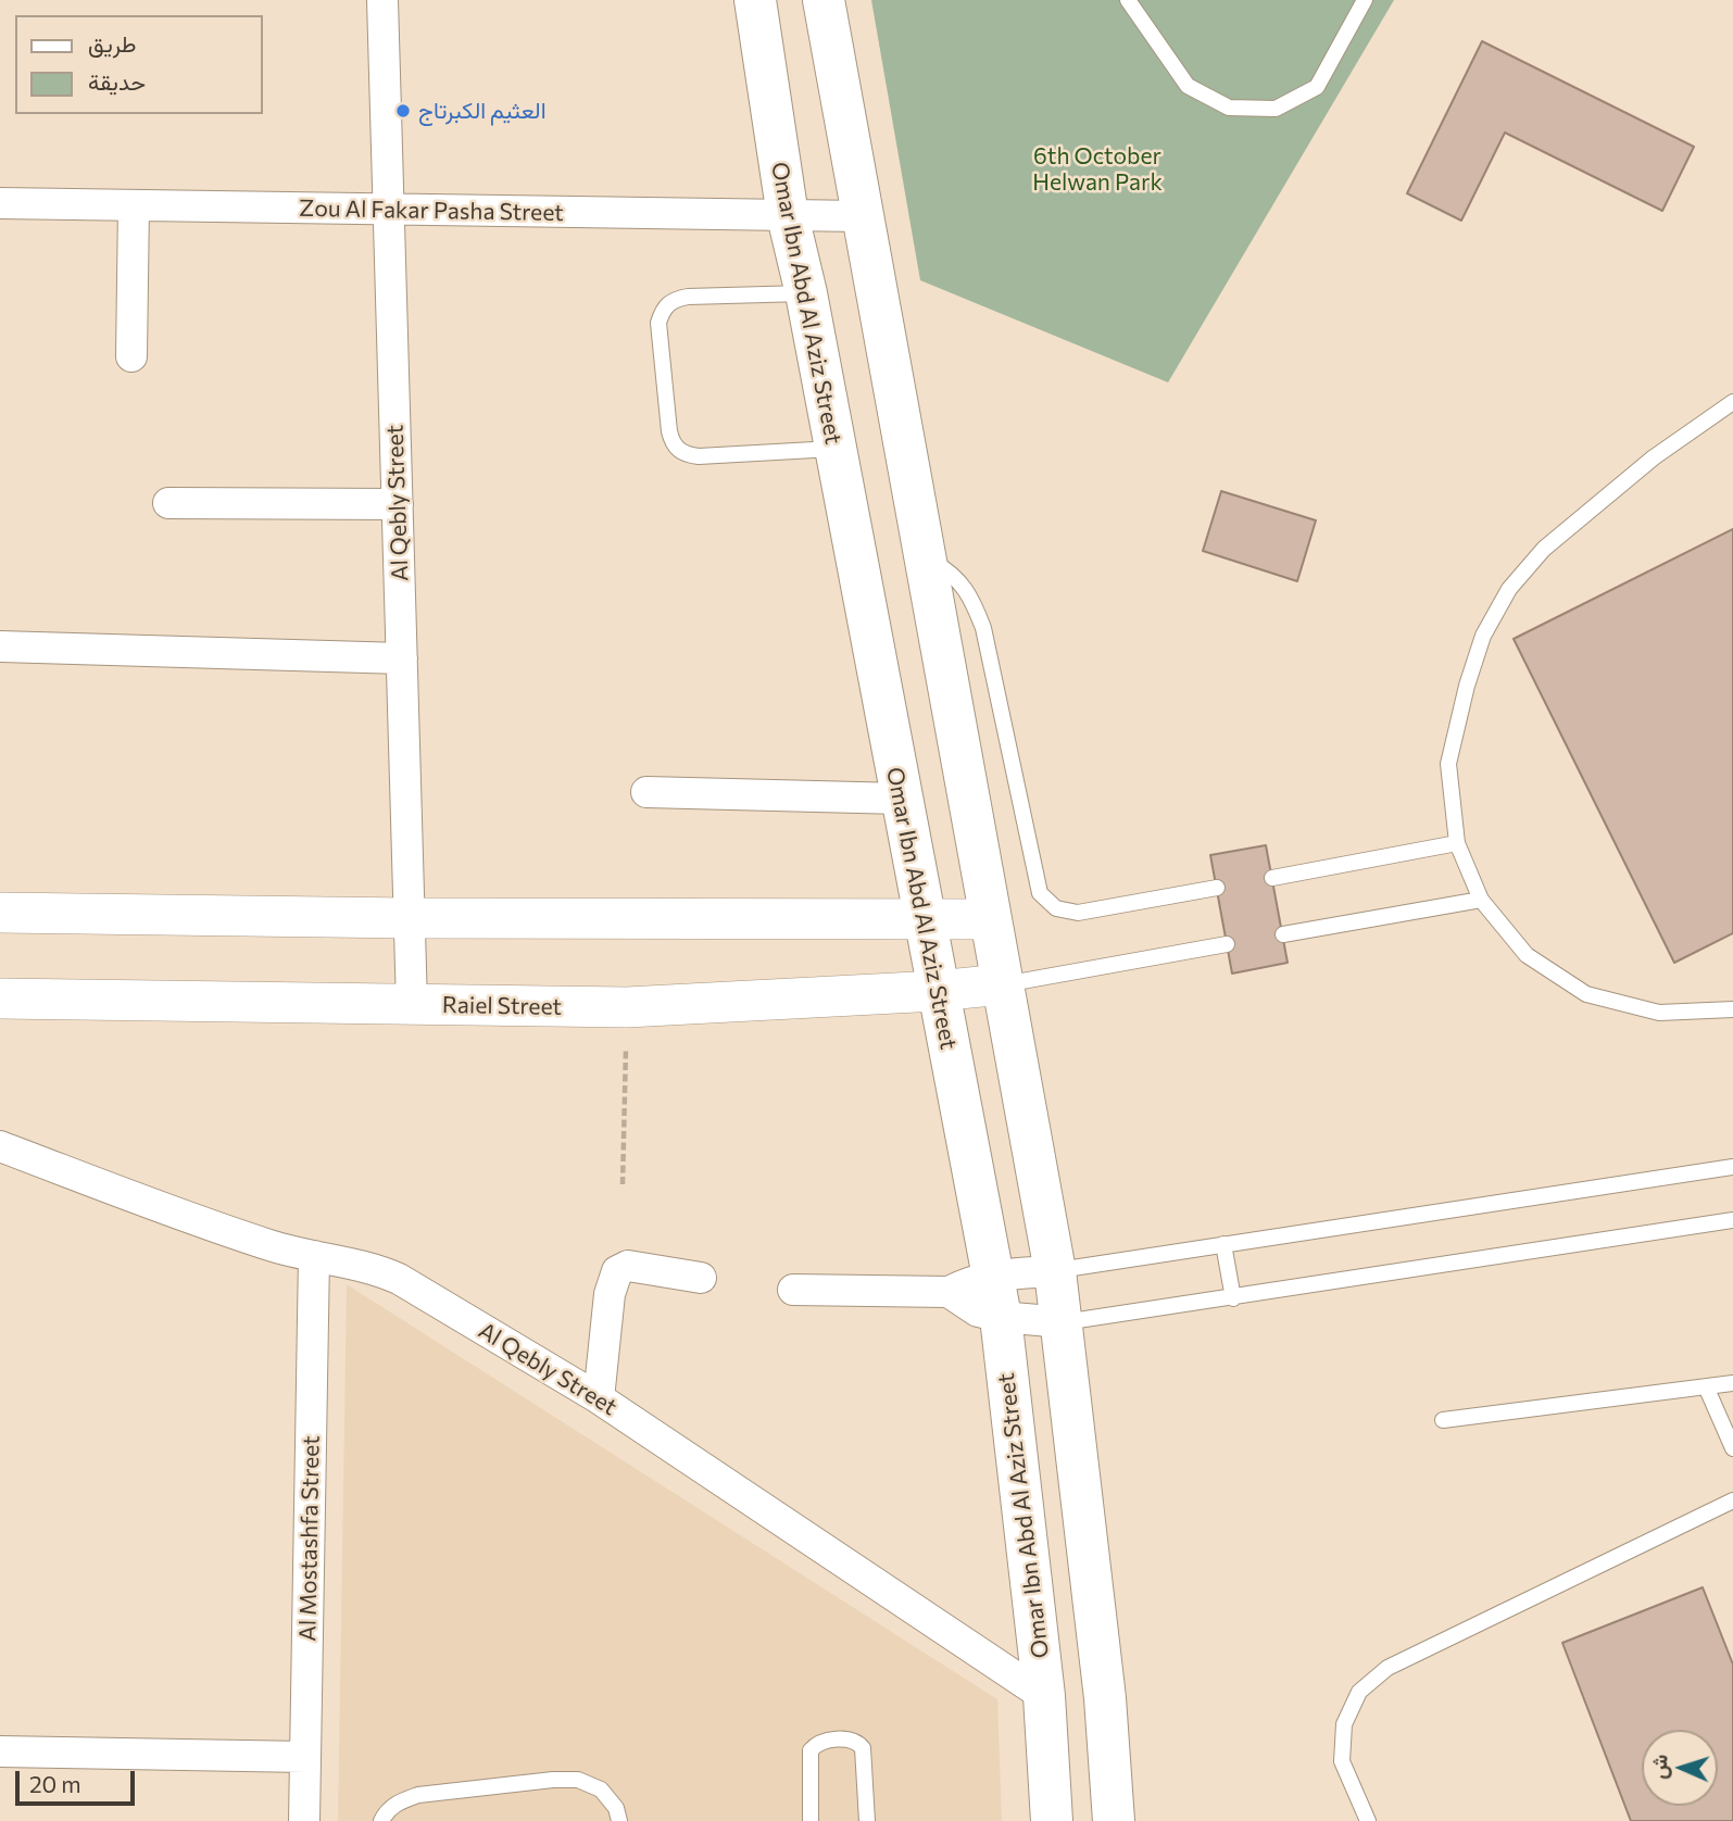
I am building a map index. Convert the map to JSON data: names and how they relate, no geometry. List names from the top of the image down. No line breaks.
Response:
{"streets":{"main road":["Omar Ibn Abd Al Aziz Street"],"street":["Zou Al Fakar Pasha Street","Al Qebly Street","Raiel Street","Al Mostashfa Street"]},"crossings":[["Zou Al Fakar Pasha Street","Omar Ibn Abd Al Aziz Street"],["Zou Al Fakar Pasha Street","Al Qebly Street"],["Omar Ibn Abd Al Aziz Street","Al Qebly Street"],["Omar Ibn Abd Al Aziz Street","Raiel Street"],["Al Qebly Street","Raiel Street"],["Al Qebly Street","Al Mostashfa Street"]],"parks":["6th October Helwan Park"],"places":["العثيم الكبرتاج"],"legend":["طريق","حديقة"],"scale_bar":"20 m","north":"left"}
